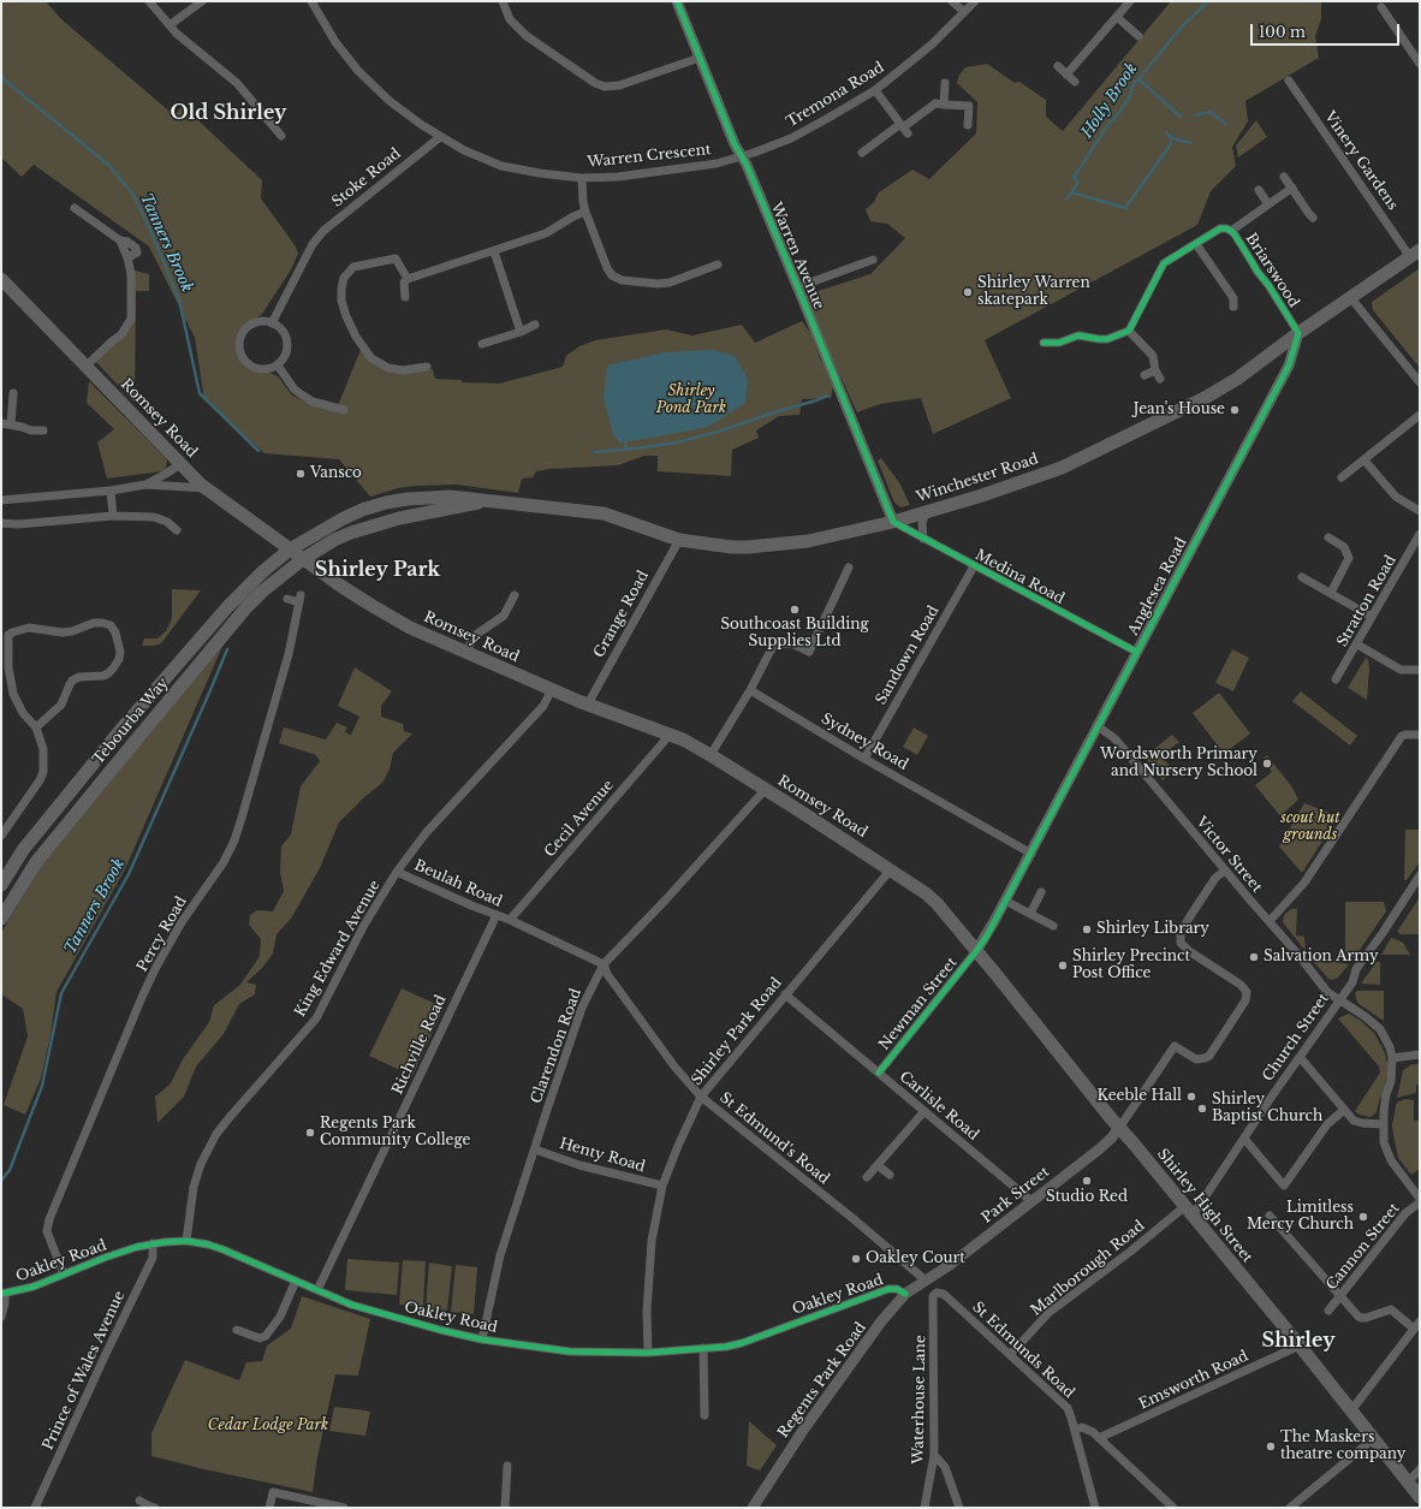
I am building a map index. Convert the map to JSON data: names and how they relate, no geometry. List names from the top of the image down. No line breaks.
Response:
{"streets":{"main road":["Romsey Road","Winchester Road","Tebourba Way","Shirley High Street"],"street":["Tremona Road","Warren Crescent","Vinery Gardens","Stoke Road","Warren Avenue","Briarswood","Medina Road","Anglesea Road","Stratton Road","Grange Road","Sandown Road","Sydney Road","Cecil Avenue","Victor Street","Beulah Road","Percy Road","King Edward Avenue","Newman Street","Shirley Park Road","Church Street","Richville Road","Clarendon Road","Carlisle Road","St Edmund's Road","Henty Road","Park Street","Cannon Street","Oakley Road","Marlborough Road","St Edmunds Road","Prince of Wales Avenue","Regents Park Road","Emsworth Road","Waterhouse Lane"]},"crossings":[["Tremona Road","Warren Crescent"],["Tremona Road","Warren Avenue"],["Warren Crescent","Stoke Road"],["Warren Crescent","Warren Avenue"],["Vinery Gardens","Winchester Road"],["Warren Avenue","Winchester Road"],["Warren Avenue","Medina Road"],["Briarswood","Winchester Road"],["Briarswood","Anglesea Road"],["Romsey Road","Winchester Road"],["Romsey Road","Anglesea Road"],["Romsey Road","Grange Road"],["Romsey Road","Tebourba Way"],["Romsey Road","Cecil Avenue"],["Romsey Road","King Edward Avenue"],["Romsey Road","Newman Street"],["Romsey Road","Shirley Park Road"],["Romsey Road","Clarendon Road"],["Romsey Road","Shirley High Street"],["Winchester Road","Medina Road"],["Winchester Road","Anglesea Road"],["Winchester Road","Grange Road"],["Winchester Road","Tebourba Way"],["Medina Road","Anglesea Road"],["Medina Road","Sandown Road"],["Anglesea Road","Sydney Road"],["Anglesea Road","Victor Street"],["Anglesea Road","Newman Street"],["Anglesea Road","Shirley High Street"],["Sandown Road","Sydney Road"],["Cecil Avenue","Beulah Road"],["Victor Street","Church Street"],["Beulah Road","King Edward Avenue"],["Beulah Road","Richville Road"],["Percy Road","Oakley Road"],["King Edward Avenue","Oakley Road"],["Newman Street","Carlisle Road"],["Newman Street","Shirley High Street"],["Shirley Park Road","Carlisle Road"],["Shirley Park Road","St Edmund's Road"],["Shirley Park Road","Henty Road"],["Shirley Park Road","Oakley Road"],["Church Street","Shirley High Street"],["Church Street","Marlborough Road"],["Richville Road","Oakley Road"],["Clarendon Road","St Edmund's Road"],["Clarendon Road","Henty Road"],["Clarendon Road","Oakley Road"],["Carlisle Road","Park Street"],["St Edmund's Road","Park Street"],["St Edmund's Road","Regents Park Road"],["Park Street","Shirley High Street"],["Park Street","Regents Park Road"],["Shirley High Street","Marlborough Road"],["Shirley High Street","Emsworth Road"],["Oakley Road","Prince of Wales Avenue"],["Oakley Road","Regents Park Road"],["Marlborough Road","St Edmunds Road"],["St Edmunds Road","Waterhouse Lane"]],"districts":["Old Shirley","Shirley Park","Shirley"],"water":["Holly Brook","Tanners Brook"],"parks":["Shirley Pond Park","scout hut grounds","Cedar Lodge Park"],"places":["Shirley Warren skatepark","Jean's House","Vansco","Southcoast Building Supplies Ltd","Wordsworth Primary and Nursery School","Shirley Library","Salvation Army","Shirley Precinct Post Office","Keeble Hall","Shirley Baptist Church","Regents Park Community College","Studio Red","Limitless Mercy Church","Oakley Court","The Maskers theatre company"],"scale_bar":"100 m"}
